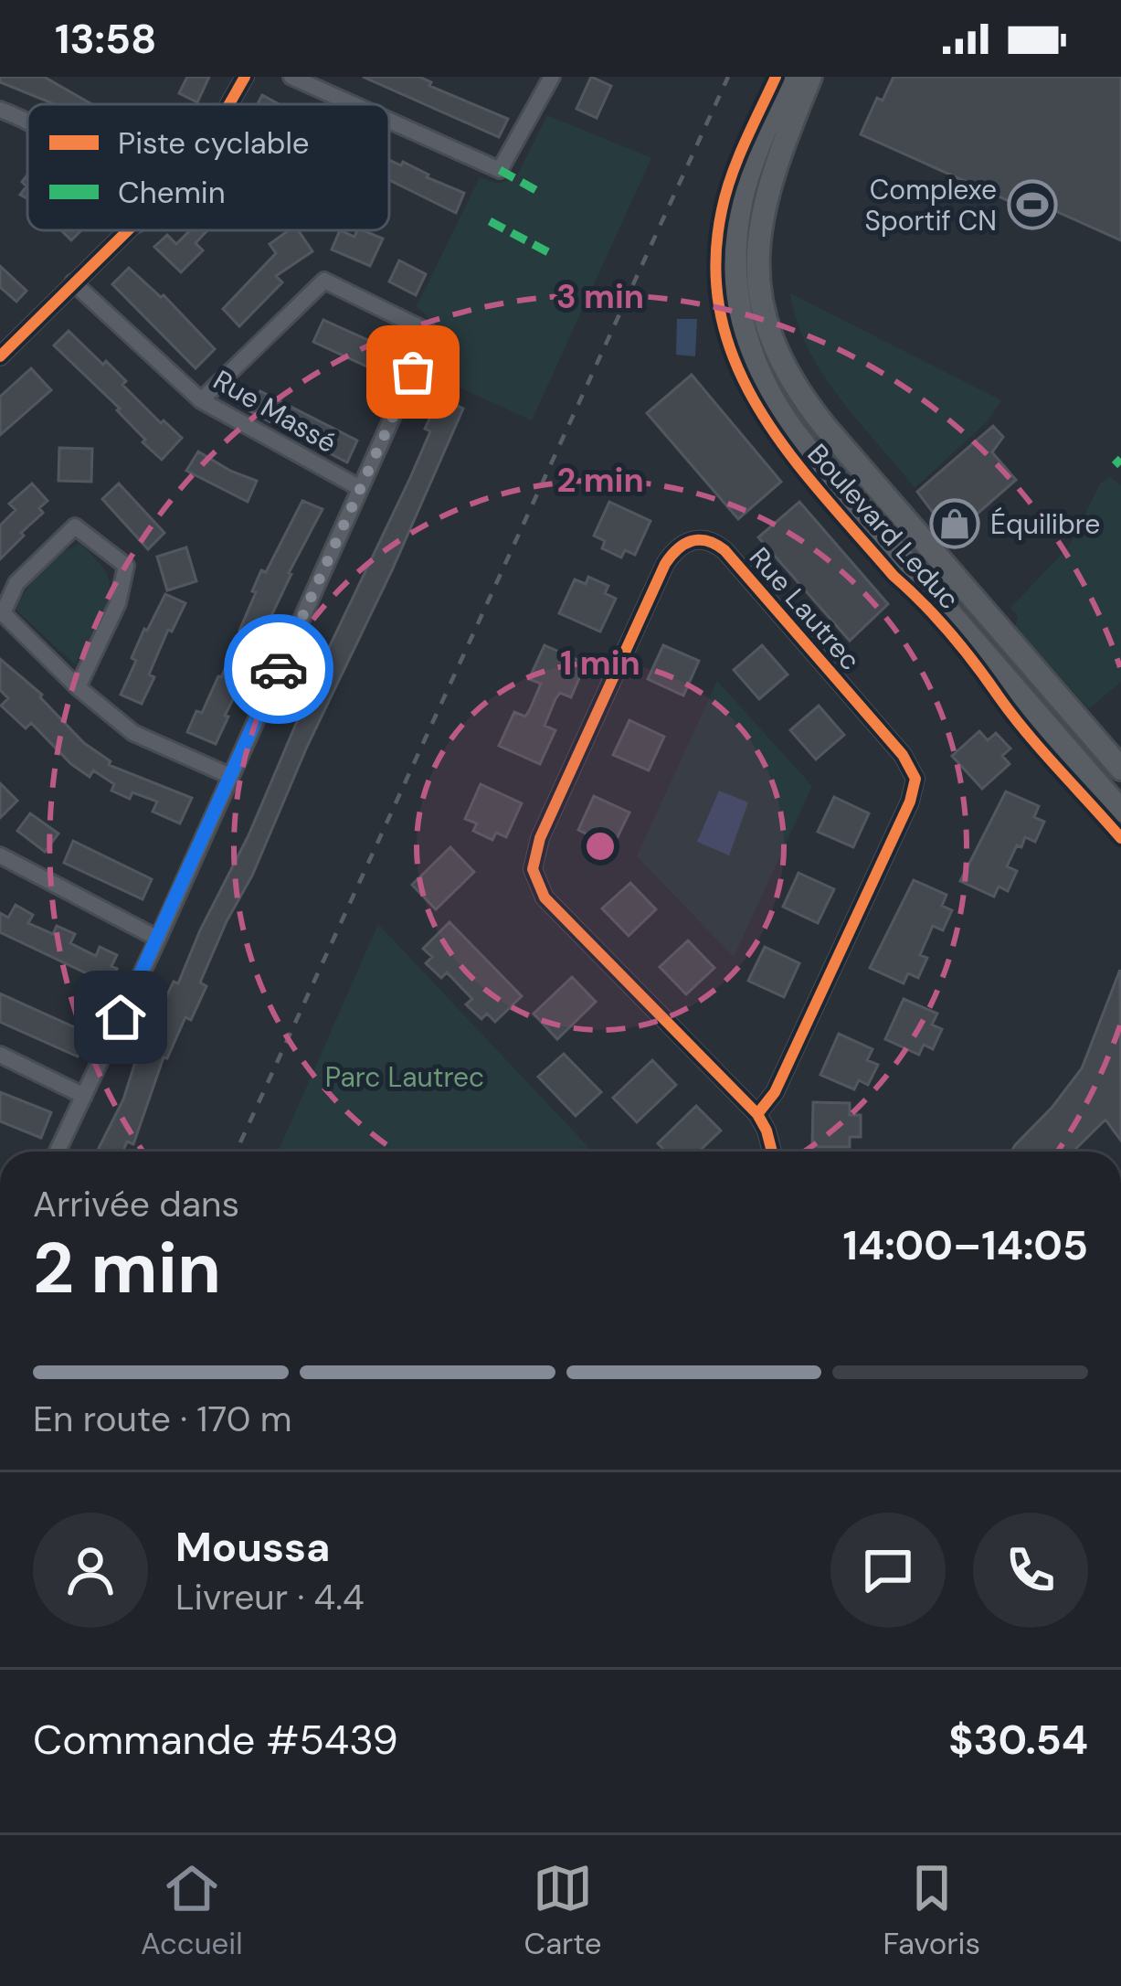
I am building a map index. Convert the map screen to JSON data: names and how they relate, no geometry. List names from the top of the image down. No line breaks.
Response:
{"streets":{"street":["Rue Massé","Boulevard Leduc","Rue Lautrec"]},"parks":["Parc Lautrec"],"places":{"sports":["Complexe Sportif CN"],"shop":["Équilibre"]},"legend":["Piste cyclable","Chemin"],"page":{"status":"13:58","heading":["2 min","Arrivée dans","14:00–14:05"],"panel":["Moussa","Livreur · 4.4","Commande #5439","$30.54"],"bar":"En route · 170 m","tabs":["Accueil","Carte","Favoris"]},"rings":["3 min","2 min","1 min"]}
